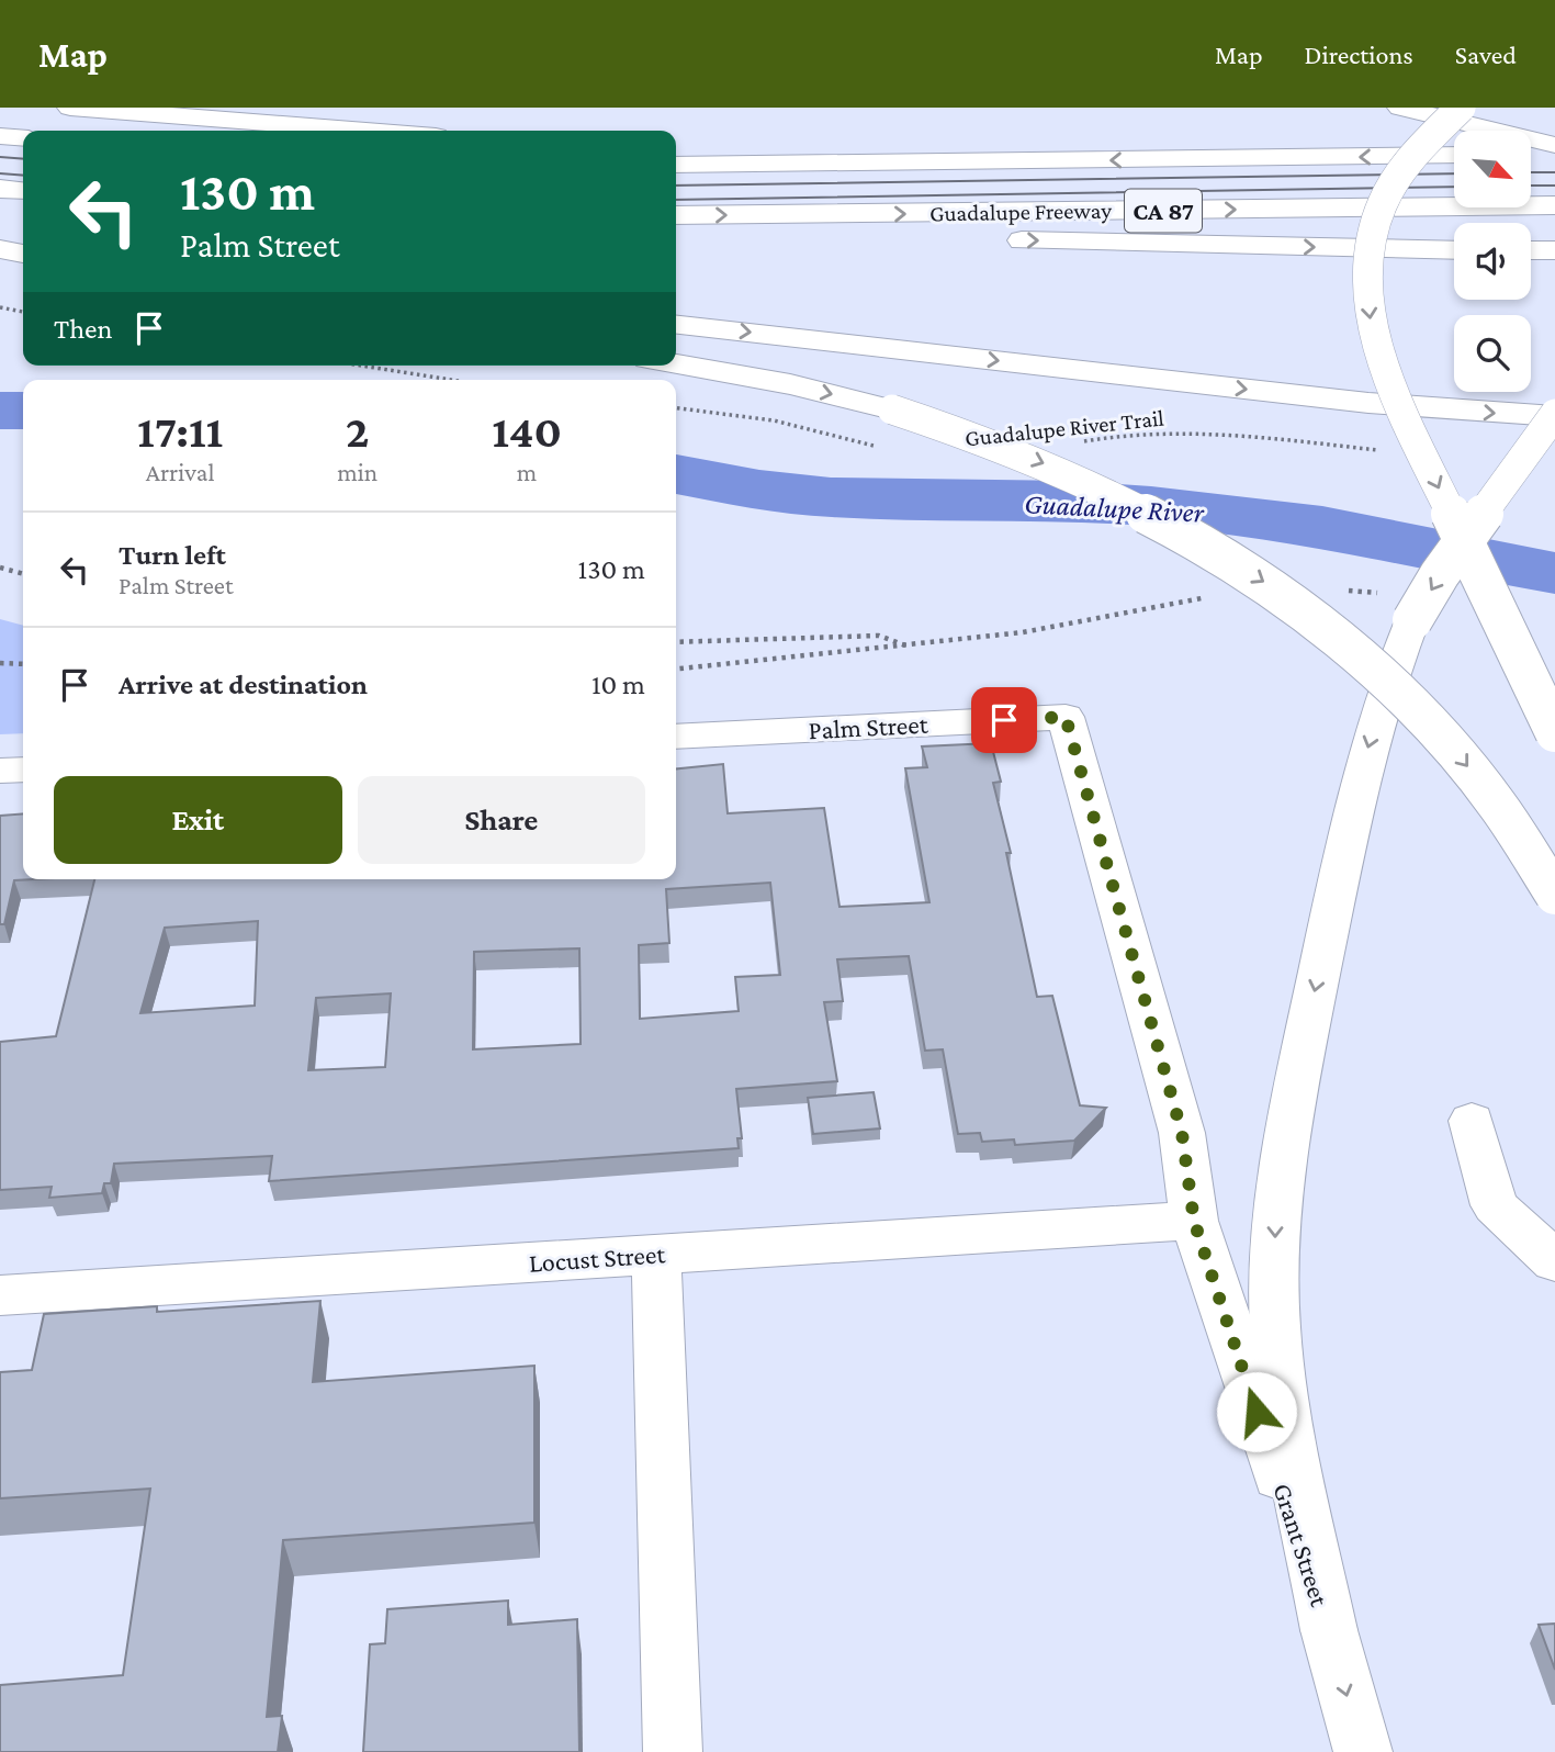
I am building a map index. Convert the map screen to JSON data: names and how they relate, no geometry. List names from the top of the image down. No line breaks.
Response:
{"streets":{"main road":["CA 87","Guadalupe Freeway","Palm Street","Locust Street","Grant Street"],"path":["Guadalupe River Trail"]},"crossings":[["Palm Street","Grant Street"],["Locust Street","Grant Street"]],"water":["Guadalupe River"],"north":"bottom right","page":{"header":"Map","nav":["Map","Directions","Saved"],"turn":["130 m","Palm Street"],"then":"Then","eta":["17:11","Arrival","2","min","140","m"],"list":[{"name":"Turn left","note":"Palm Street","value":"130 m"},{"name":"Arrive at destination","value":"10 m"}],"buttons":["Exit","Share"]}}
